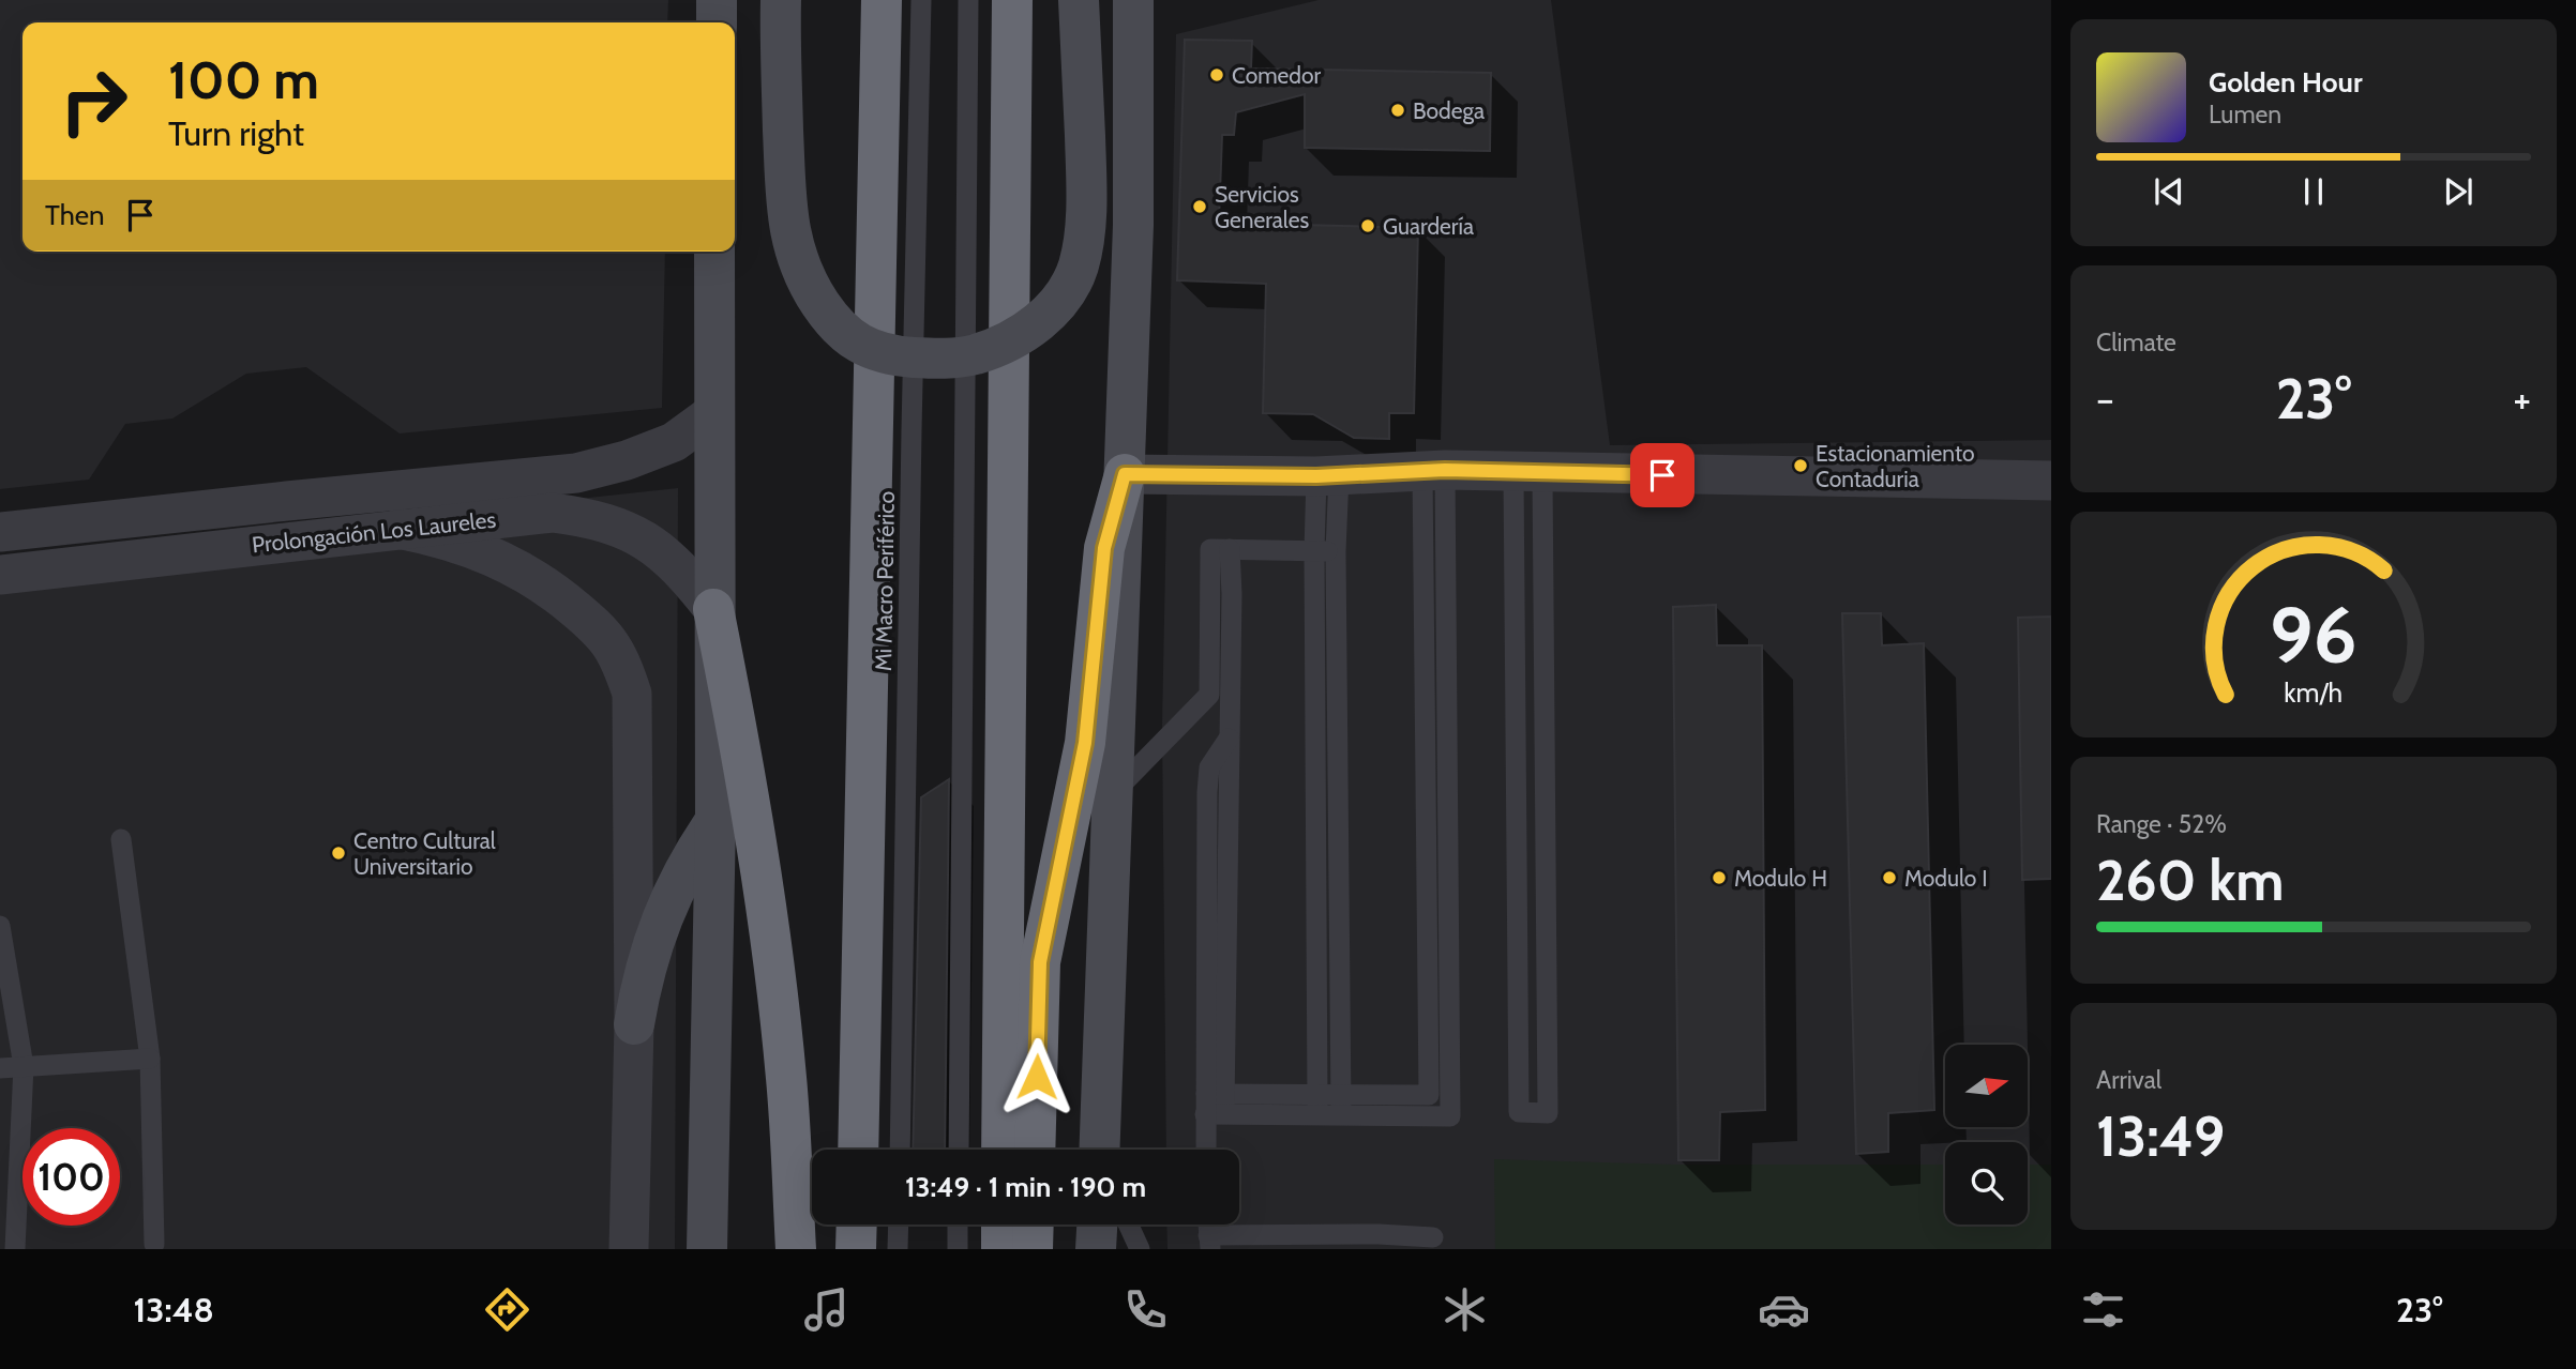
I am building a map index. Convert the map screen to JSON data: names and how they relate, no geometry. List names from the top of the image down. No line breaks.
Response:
{"streets":{"street":["Prolongación Los Laureles"],"lane":["Mi Macro Periférico"]},"places":["Comedor","Bodega","Servicios Generales","Guardería","Estacionamiento Contaduria","Centro Cultural Universitario","Modulo H","Modulo I"],"north":"right","page":{"turn":["100 m","Turn right"],"song":["Golden Hour","Lumen"],"then":"Then","tile":["Climate",["Range · 52%","260 km"],["Arrival","13:49"]],"heat":["−","23°","+"],"limit":"100","trip":"13:49 · 1 min · 190 m","tabs":["13:48","23°"],"gauge":["96","km/h"]}}
